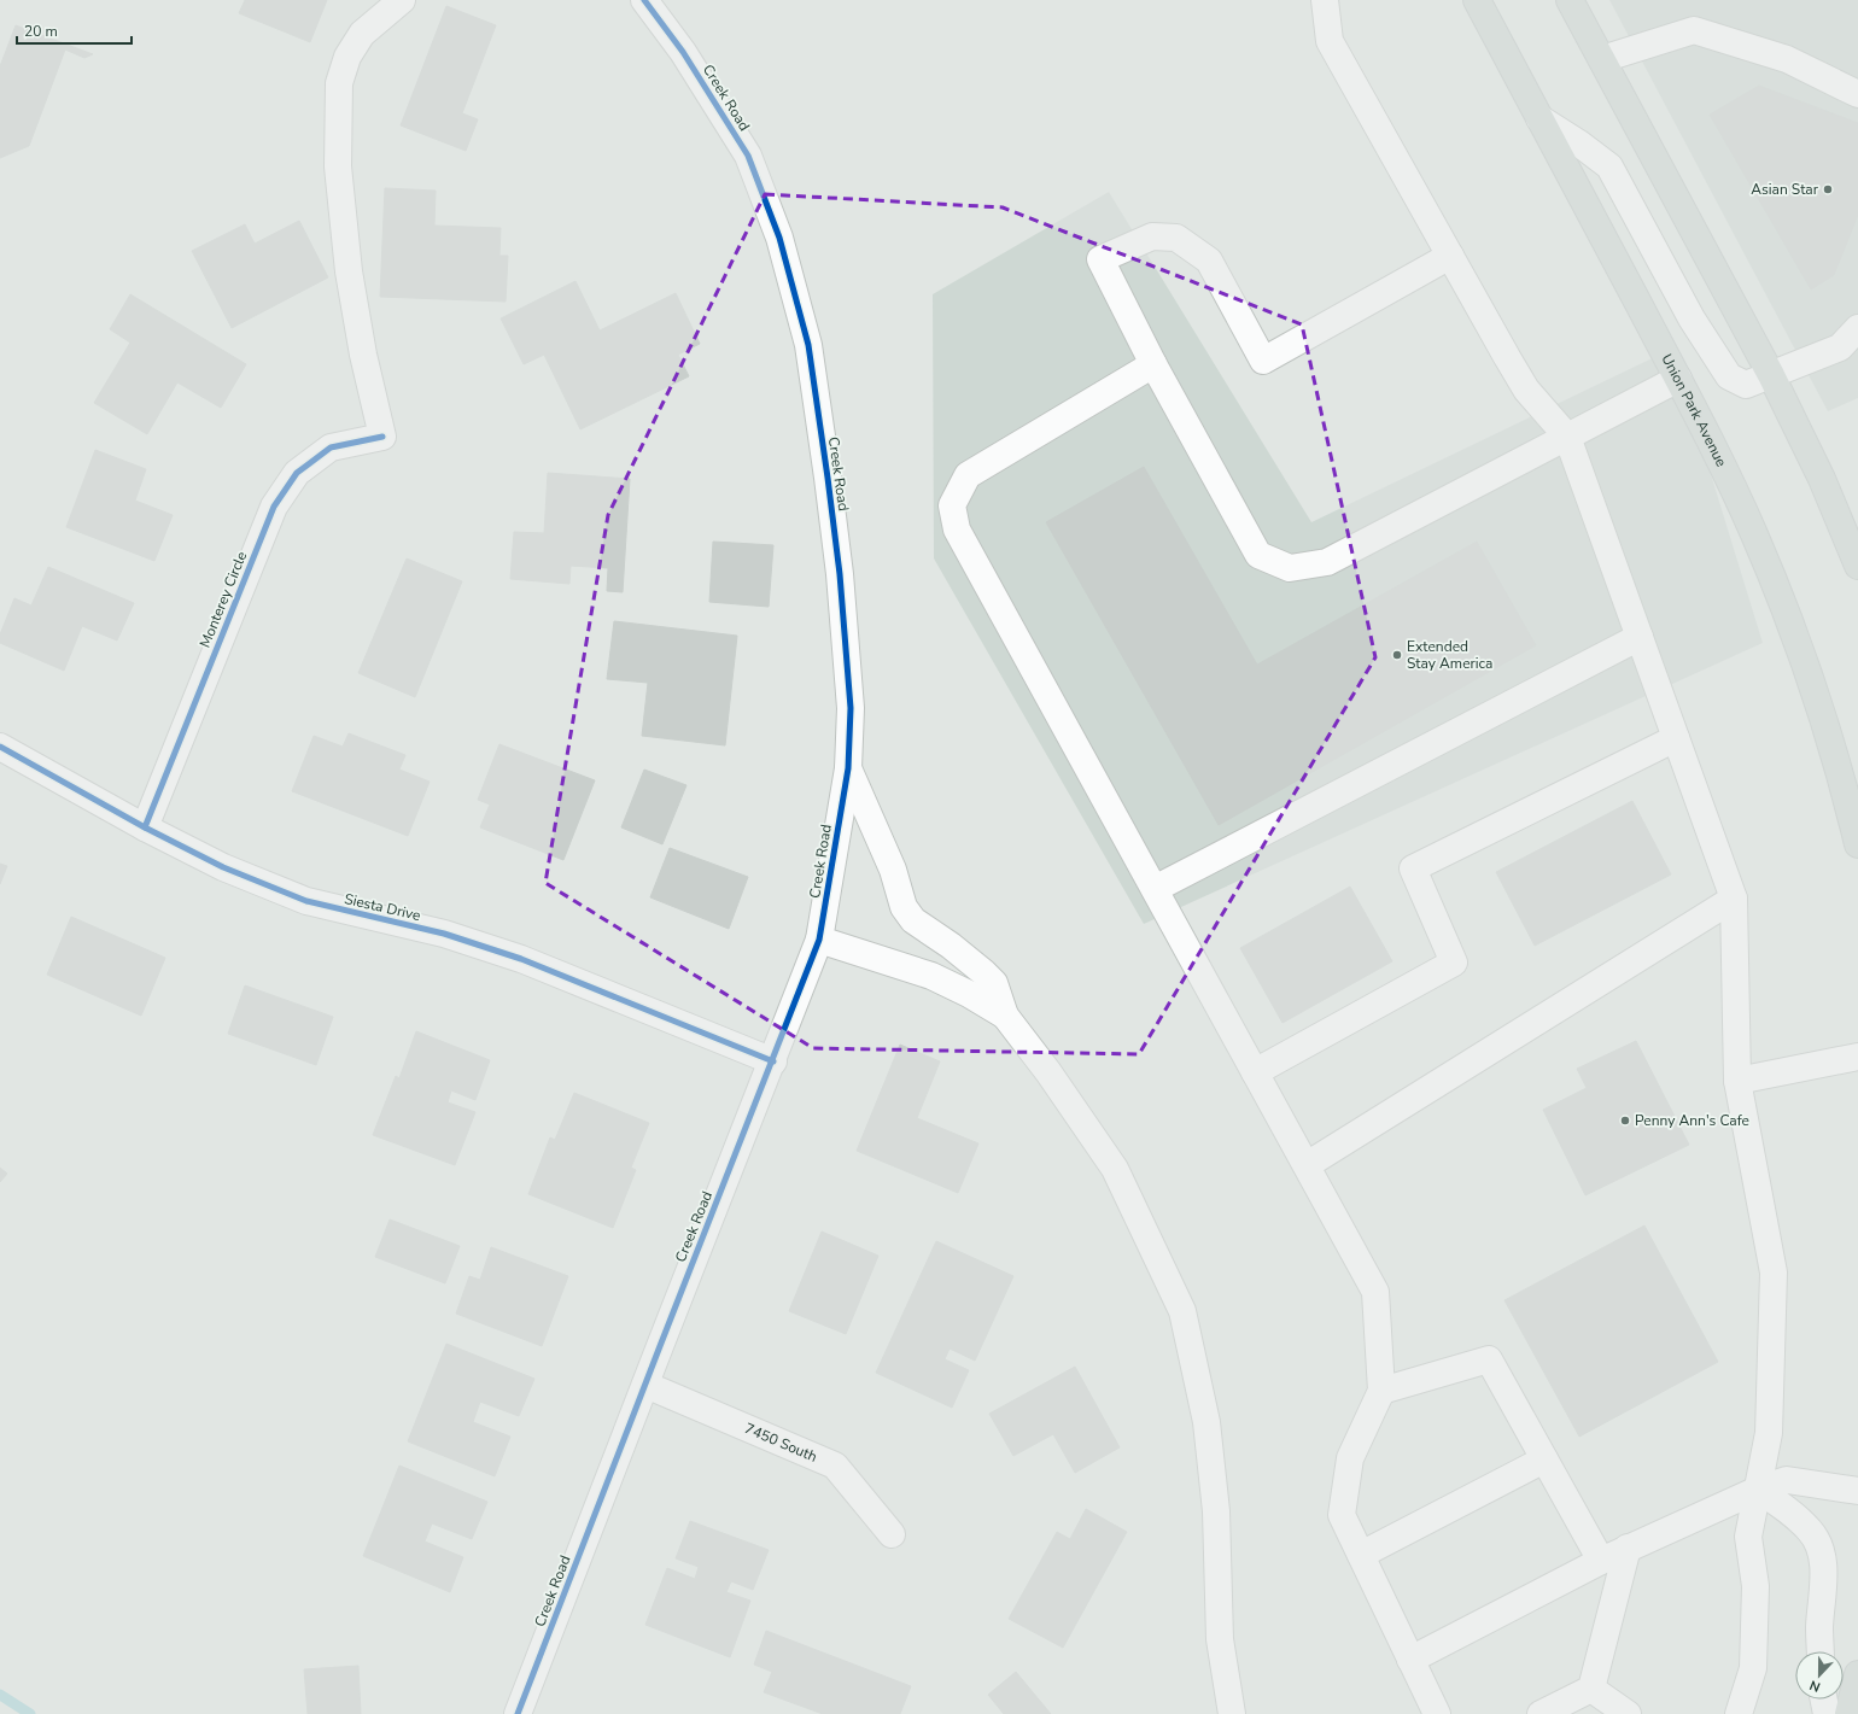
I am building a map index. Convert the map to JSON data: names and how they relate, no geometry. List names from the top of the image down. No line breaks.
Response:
{"streets":{"main road":["Union Park Avenue"],"street":["Creek Road","Monterey Circle","Siesta Drive","7450 South"]},"crossings":[["Creek Road","Siesta Drive"],["Creek Road","7450 South"],["Monterey Circle","Siesta Drive"]],"places":["Asian Star","Extended Stay America","Penny Ann's Cafe"],"scale_bar":"20 m","north":"bottom"}
